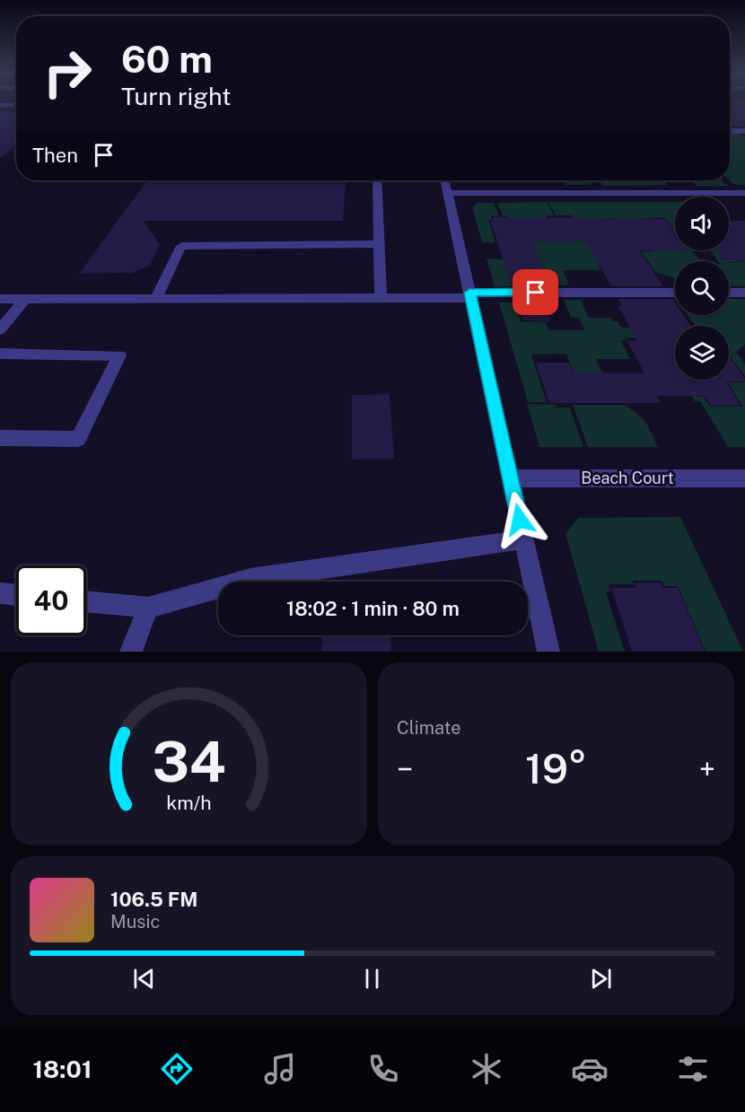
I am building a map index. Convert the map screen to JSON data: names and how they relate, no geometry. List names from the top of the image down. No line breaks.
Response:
{"streets":{"street":["Beach Court"]},"page":{"turn":["60 m","Turn right"],"then":"Then","limit":"40","trip":"18:02 · 1 min · 80 m","tile":"Climate","heat":["−","19°","+"],"song":["106.5 FM","Music"],"tabs":"18:01","gauge":["34","km/h"]}}
